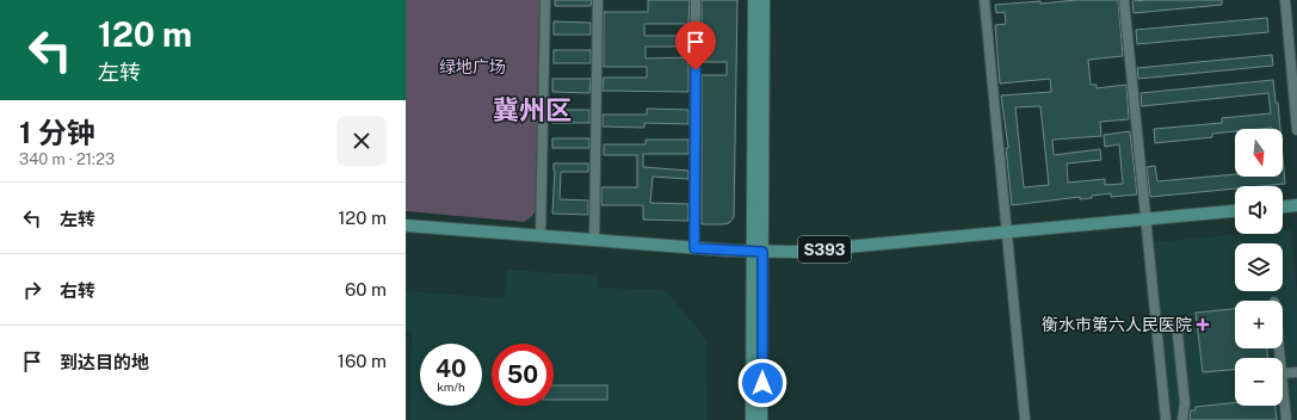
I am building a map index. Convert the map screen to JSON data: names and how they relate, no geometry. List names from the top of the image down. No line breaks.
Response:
{"streets":{"main road":["S393"]},"districts":["冀州区"],"parks":["绿地广场"],"places":{"health":["衡水市第六人民医院"]},"north":"bottom","page":{"turn":["120 m","左转"],"heading":["1 分钟","340 m · 21:23"],"map_buttons":["+","−"],"list":[{"name":"左转","value":"120 m"},{"name":"右转","value":"60 m"},{"name":"到达目的地","value":"160 m"}],"speed":"40 km/h","limit":"50"}}
